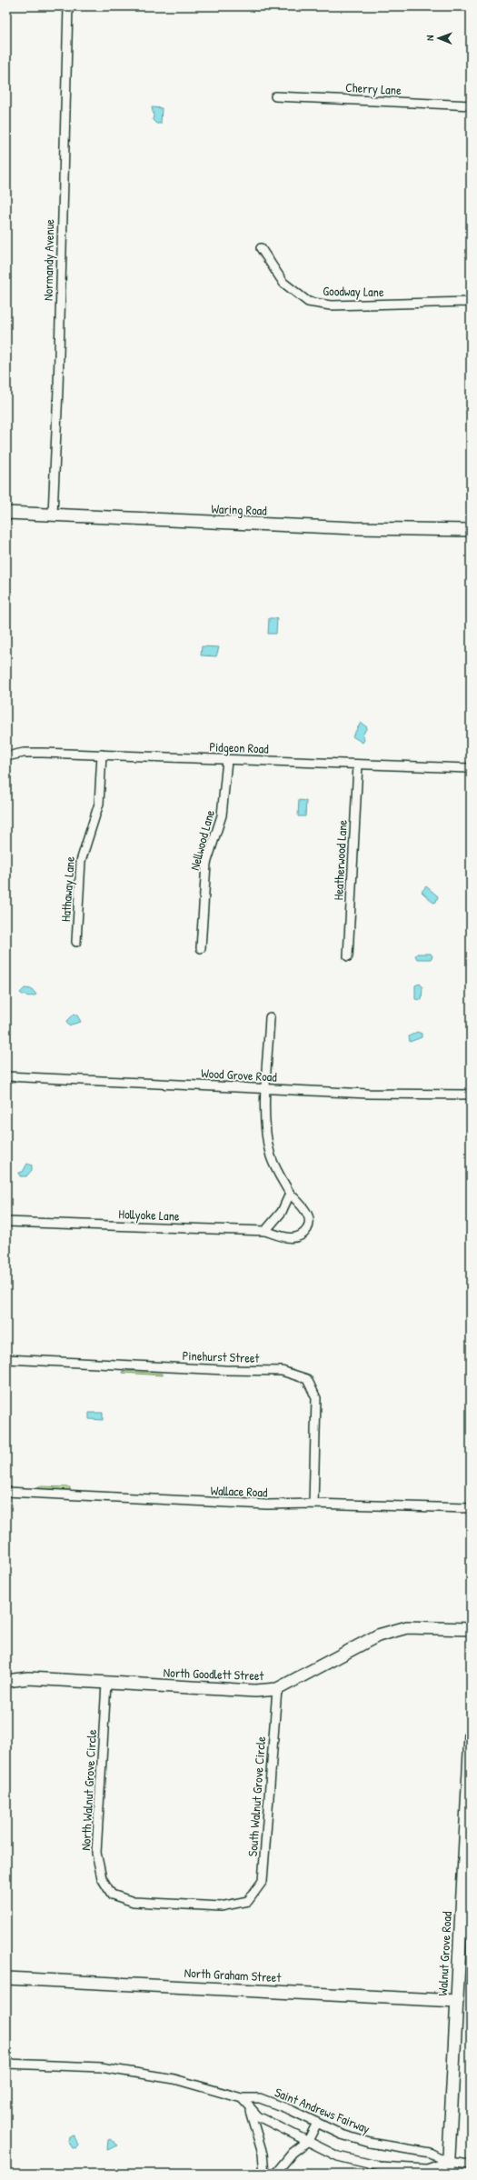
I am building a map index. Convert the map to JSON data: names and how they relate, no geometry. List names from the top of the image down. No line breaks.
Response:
{"streets":{"main road":["Waring Road","North Goodlett Street","Walnut Grove Road","North Graham Street"],"street":["Cherry Lane","Normandy Avenue","Goodway Lane","Pidgeon Road","Nellwood Lane","Heatherwood Lane","Hathaway Lane","Wood Grove Road","Hollyoke Lane","Pinehurst Street","Wallace Road","North Walnut Grove Circle","South Walnut Grove Circle","Saint Andrews Fairway"]},"crossings":[["Normandy Avenue","Waring Road"],["Pidgeon Road","Nellwood Lane"],["Pidgeon Road","Heatherwood Lane"],["Pidgeon Road","Hathaway Lane"],["Pinehurst Street","Wallace Road"],["North Goodlett Street","North Walnut Grove Circle"],["North Goodlett Street","South Walnut Grove Circle"],["North Walnut Grove Circle","South Walnut Grove Circle"],["Walnut Grove Road","North Graham Street"],["Walnut Grove Road","Saint Andrews Fairway"]],"north":"left"}
